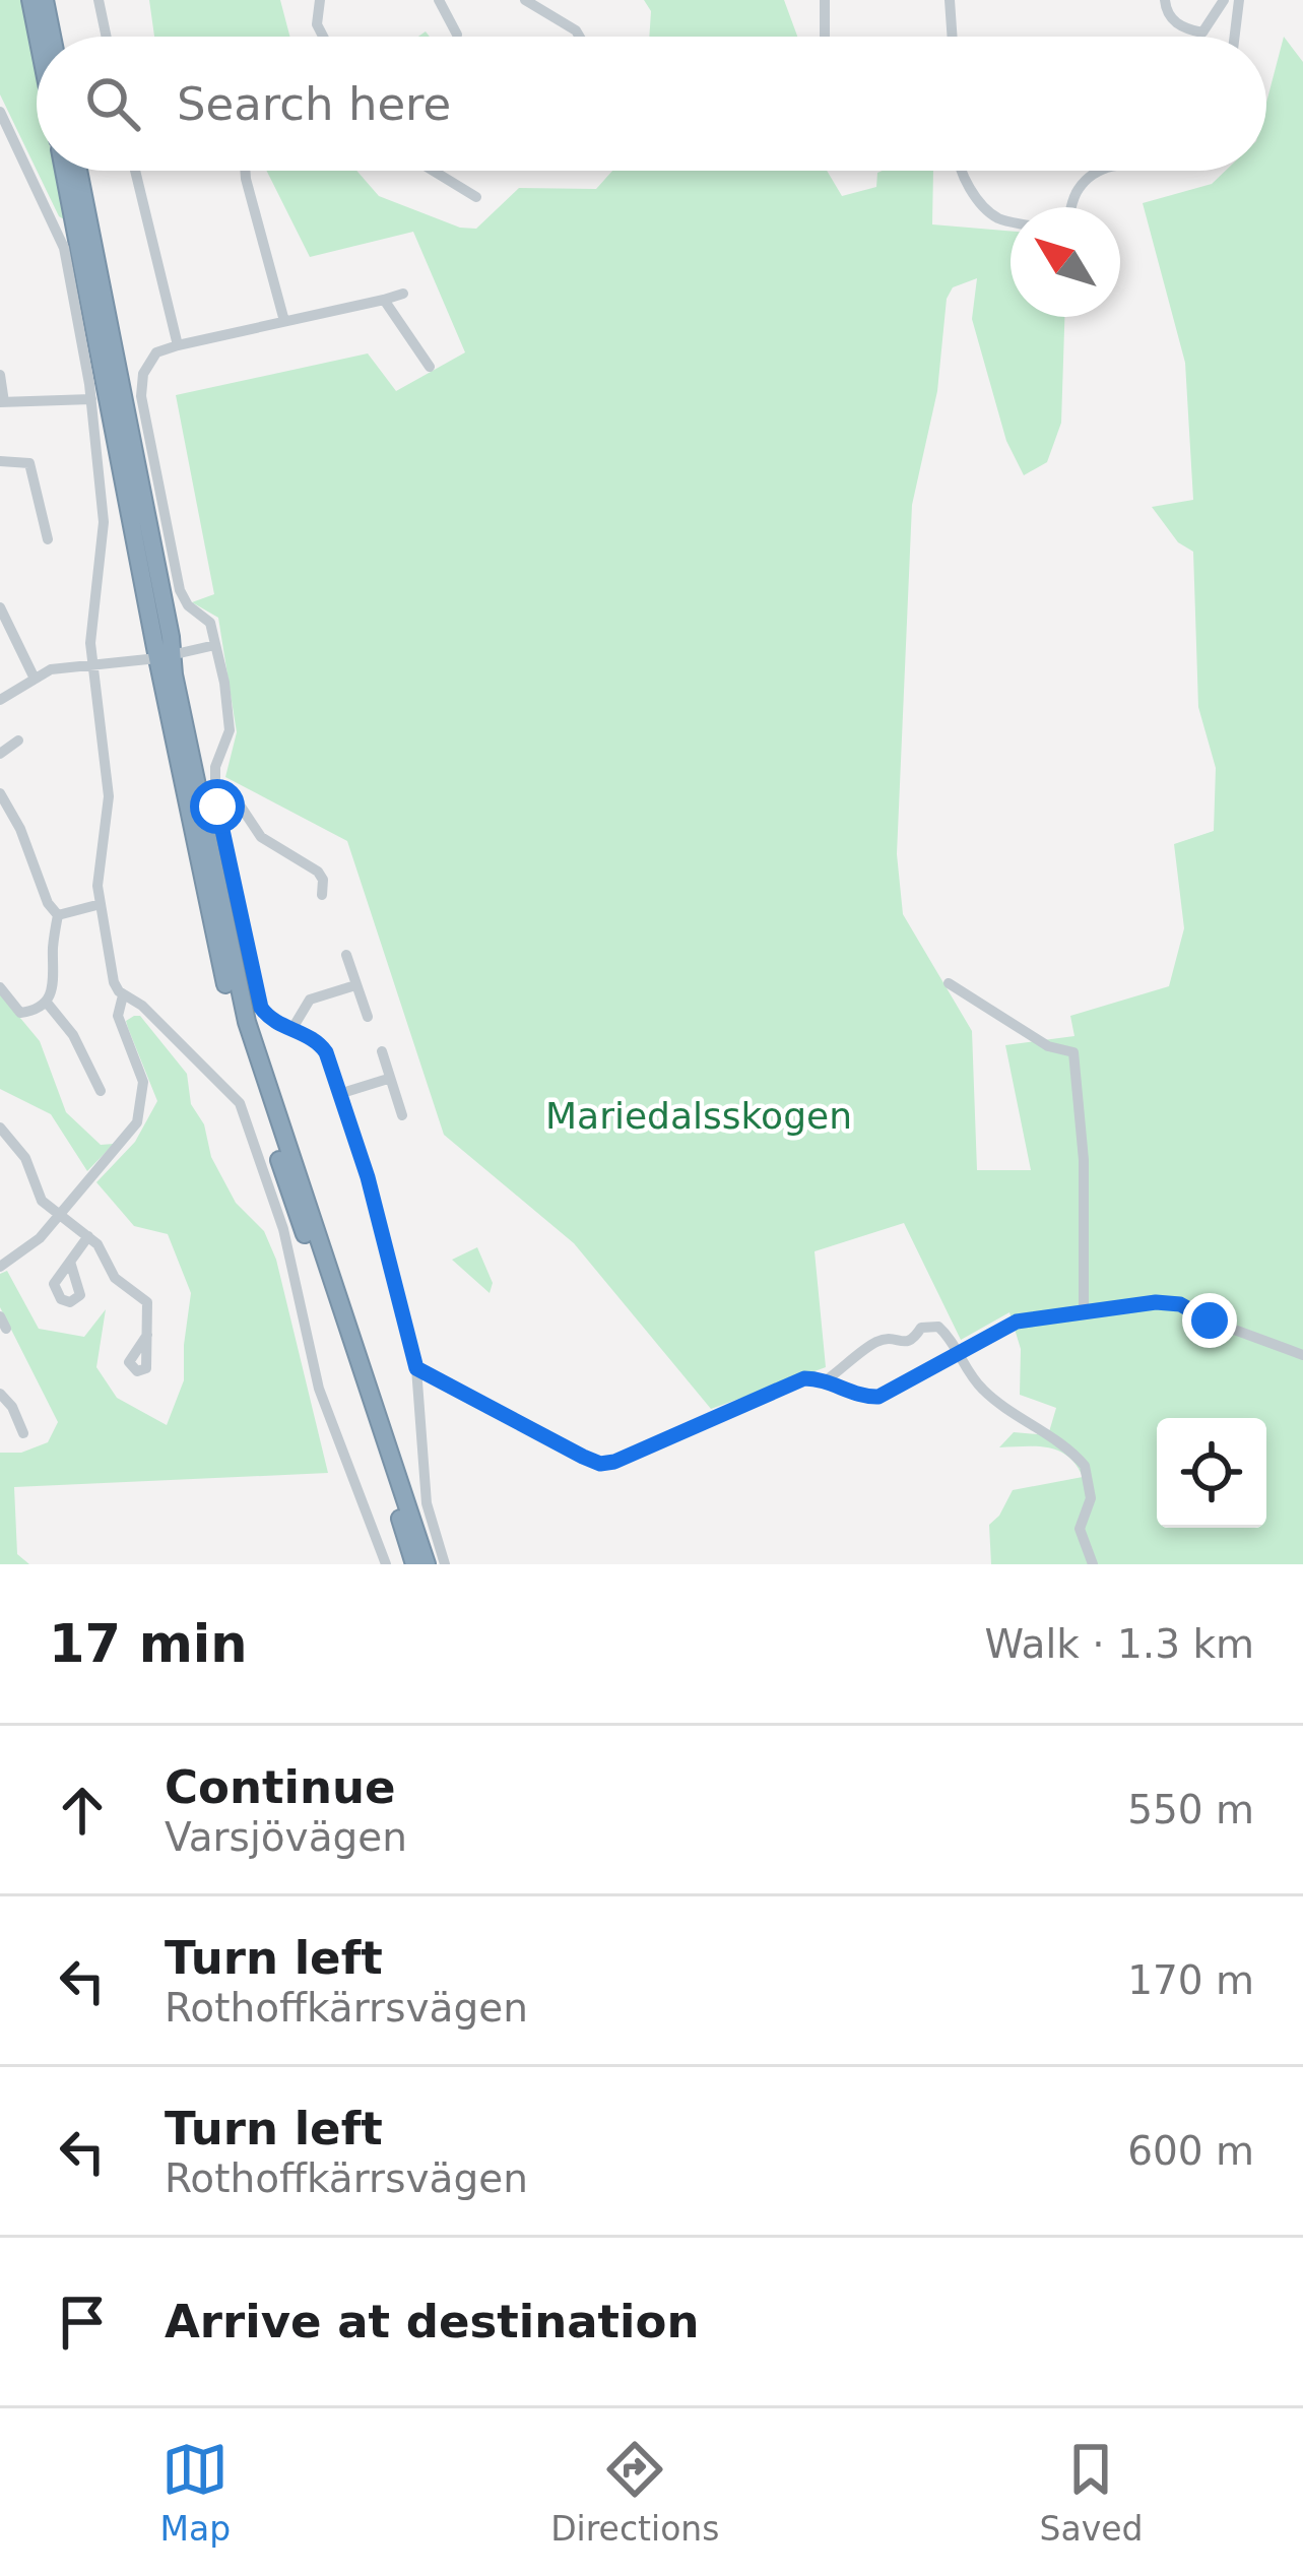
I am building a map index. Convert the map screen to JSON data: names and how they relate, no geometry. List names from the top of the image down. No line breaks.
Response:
{"parks":["Mariedalsskogen"],"north":"top left","page":{"search":"Search here","heading":["17 min","Walk · 1.3 km"],"list":[["Continue","Varsjövägen","550 m"],["Turn left","Rothoffkärrsvägen","170 m"],["Turn left","Rothoffkärrsvägen","600 m"],"Arrive at destination"],"nav":["Map","Directions","Saved"]}}
